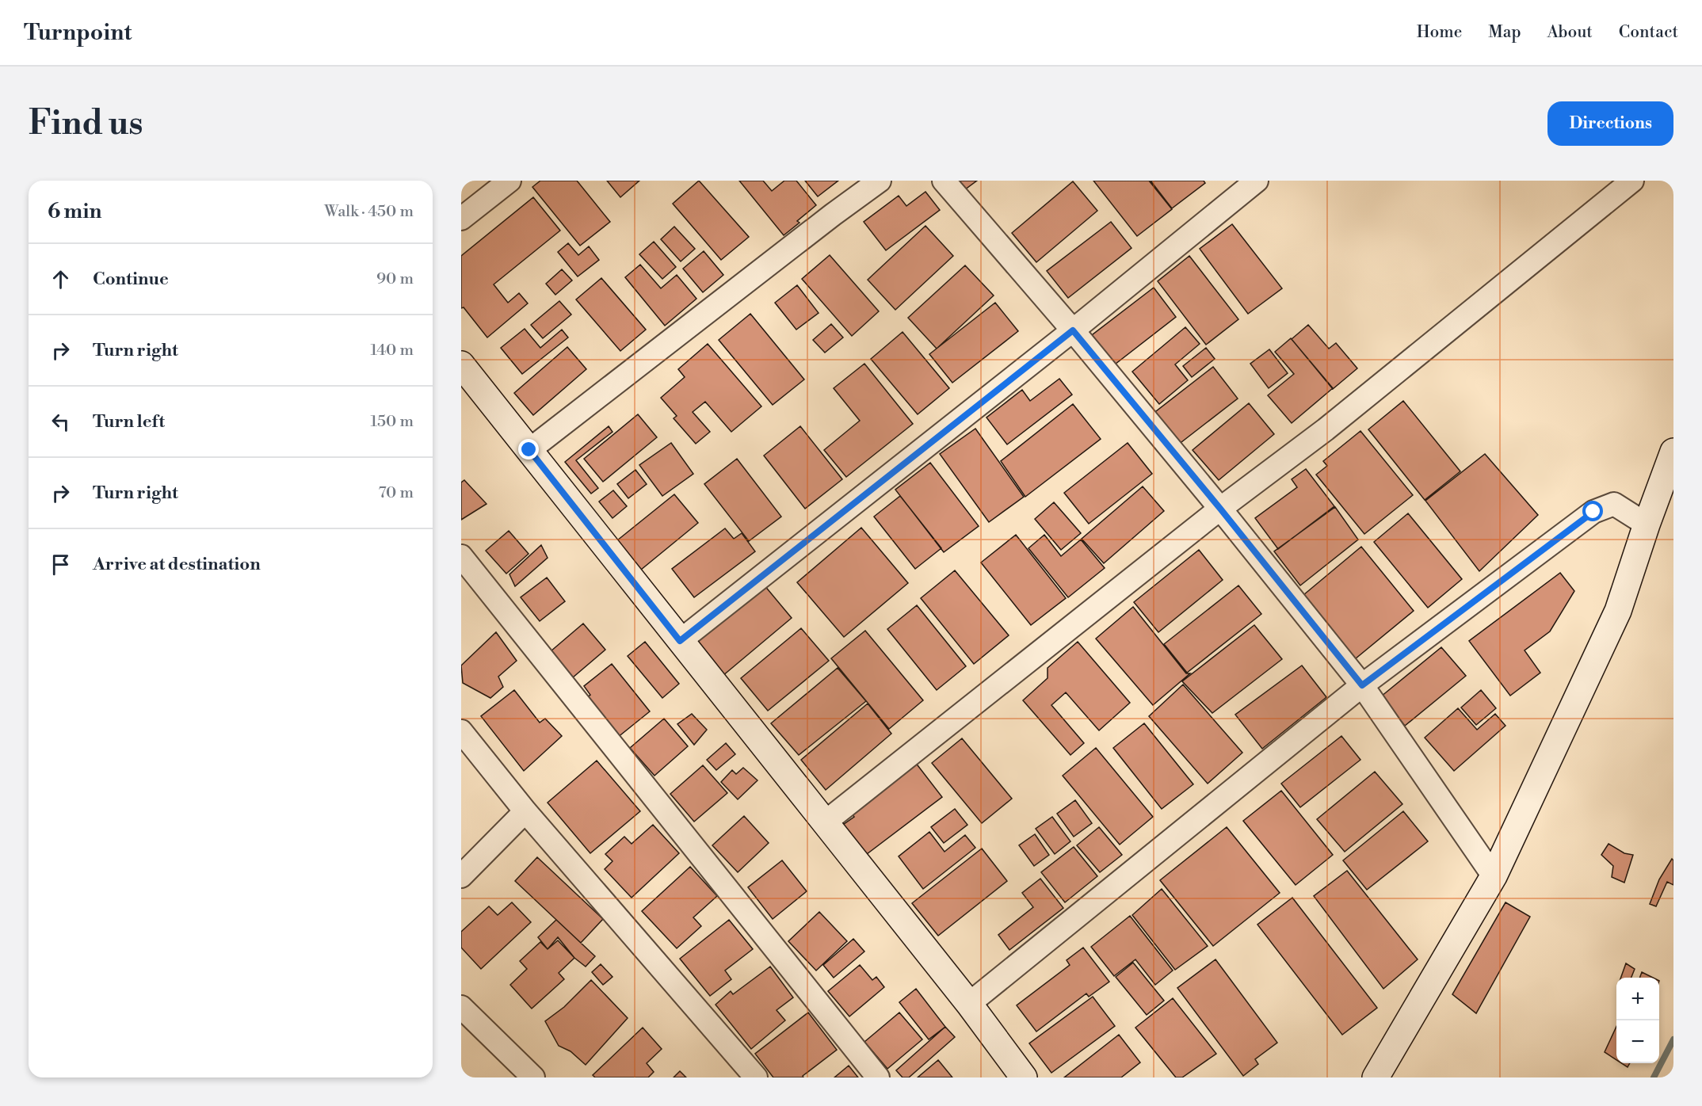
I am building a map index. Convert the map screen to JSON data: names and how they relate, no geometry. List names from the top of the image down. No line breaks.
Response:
{"page":{"header":"Turnpoint","nav":["Home","Map","About","Contact"],"buttons":"Directions","title":"Find us","heading":["6 min","Walk · 450 m"],"list":[["Continue","90 m"],["Turn right","140 m"],["Turn left","150 m"],["Turn right","70 m"],"Arrive at destination"],"map_buttons":["+","−"]}}
